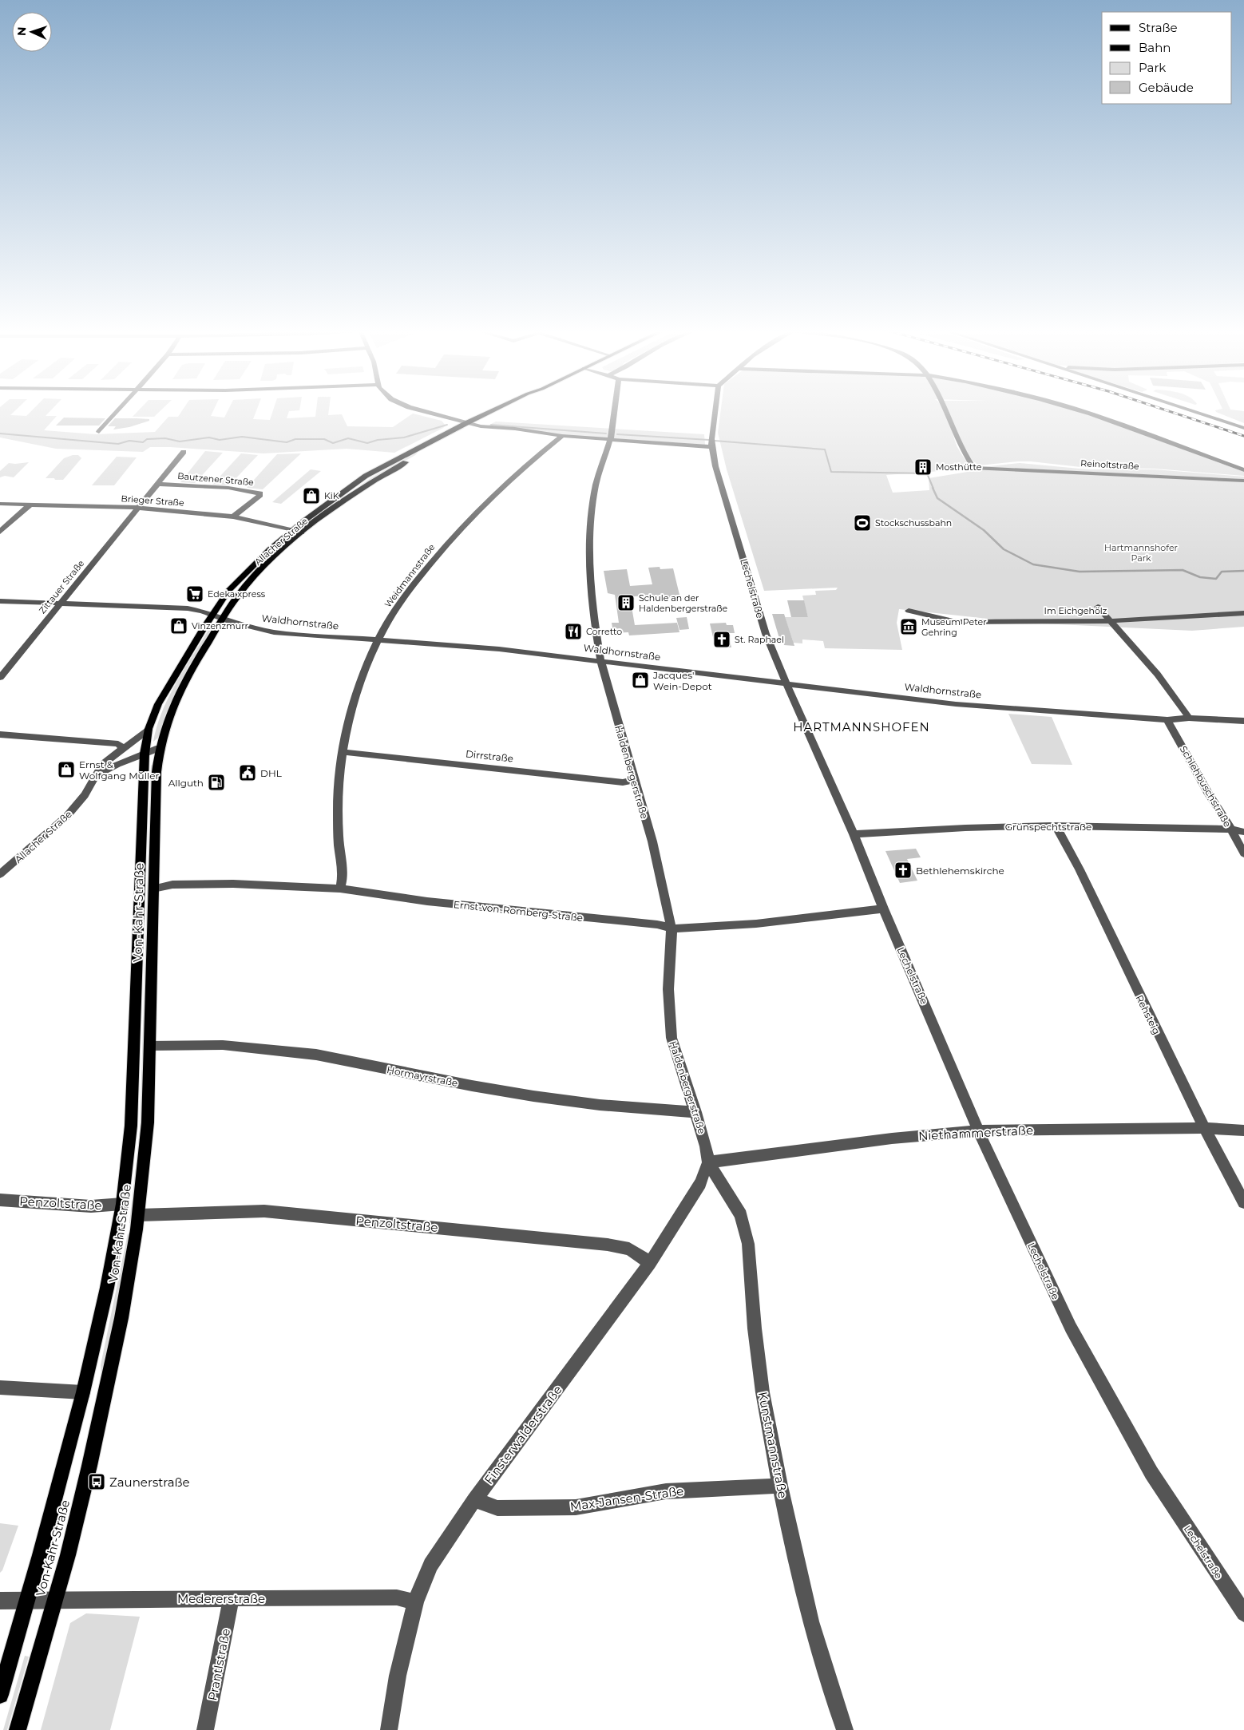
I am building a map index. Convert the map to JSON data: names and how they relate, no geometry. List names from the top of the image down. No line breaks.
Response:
{"streets":{"main road":["Allacher Straße","Von-Kahr-Straße"],"street":["Reinoltstraße","Bautzener Straße","Brieger Straße","Weidmannstraße","Zittauer Straße","Lechelstraße","Im Eichgehölz","Waldhornstraße","Dirrstraße","Haldenbergerstraße","Schlehbuschstraße","Grünspechtstraße","Ernst-von-Romberg-Straße","Rehsteig","Hormayrstraße","Niethammerstraße","Penzoltstraße","Finsterwalderstraße","Kunstmannstraße","Max-Jansen-Straße","Medererstraße","Prantlstraße"]},"crossings":[["Bautzener Straße","Brieger Straße"],["Bautzener Straße","Zittauer Straße"],["Brieger Straße","Allacher Straße"],["Brieger Straße","Zittauer Straße"],["Allacher Straße","Waldhornstraße"],["Allacher Straße","Von-Kahr-Straße"],["Weidmannstraße","Waldhornstraße"],["Weidmannstraße","Dirrstraße"],["Weidmannstraße","Ernst-von-Romberg-Straße"],["Zittauer Straße","Waldhornstraße"],["Lechelstraße","Waldhornstraße"],["Lechelstraße","Grünspechtstraße"],["Lechelstraße","Ernst-von-Romberg-Straße"],["Lechelstraße","Niethammerstraße"],["Waldhornstraße","Haldenbergerstraße"],["Waldhornstraße","Schlehbuschstraße"],["Dirrstraße","Haldenbergerstraße"],["Haldenbergerstraße","Ernst-von-Romberg-Straße"],["Haldenbergerstraße","Hormayrstraße"],["Haldenbergerstraße","Niethammerstraße"],["Haldenbergerstraße","Finsterwalderstraße"],["Haldenbergerstraße","Kunstmannstraße"],["Schlehbuschstraße","Grünspechtstraße"],["Grünspechtstraße","Rehsteig"],["Ernst-von-Romberg-Straße","Von-Kahr-Straße"],["Von-Kahr-Straße","Hormayrstraße"],["Von-Kahr-Straße","Penzoltstraße"],["Von-Kahr-Straße","Medererstraße"],["Rehsteig","Niethammerstraße"],["Niethammerstraße","Finsterwalderstraße"],["Niethammerstraße","Kunstmannstraße"],["Penzoltstraße","Finsterwalderstraße"],["Finsterwalderstraße","Kunstmannstraße"],["Finsterwalderstraße","Max-Jansen-Straße"],["Finsterwalderstraße","Medererstraße"],["Kunstmannstraße","Max-Jansen-Straße"],["Medererstraße","Prantlstraße"]],"districts":["HARTMANNSHOFEN"],"parks":["Hartmannshofer Park"],"places":{"building":["Mosthütte","Schule an der Haldenbergerstraße"],"shop":["KiK","Vinzenzmurr","Jacques' Wein-Depot","Ernst & Wolfgang Müller"],"sports":["Stockschussbahn"],"supermarket":["Edeka xpress"],"museum":["Museum Peter Gehring"],"restaurant":["Corretto"],"church":["St. Raphael","Bethlehemskirche"],"public building":["DHL"],"fuel station":["Allguth"],"bus stop":["Zaunerstraße"]},"legend":["Straße","Bahn","Park","Gebäude"],"north":"left"}
